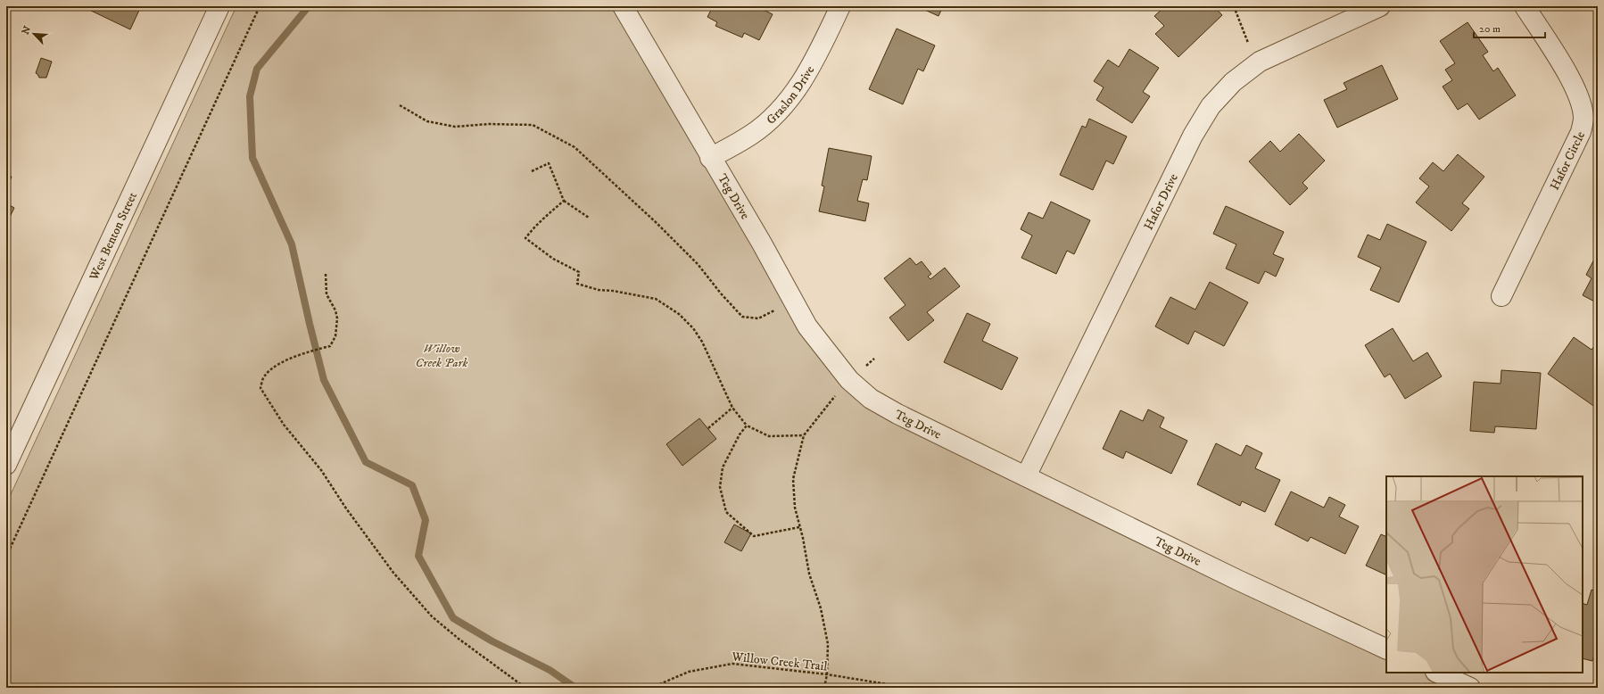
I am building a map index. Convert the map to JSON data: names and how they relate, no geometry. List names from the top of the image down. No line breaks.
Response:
{"streets":{"street":["Graslon Drive","Hafor Circle","Teg Drive","Hafor Drive","West Benton Street"],"path":["Willow Creek Trail"]},"crossings":[["Graslon Drive","Teg Drive"],["Teg Drive","Hafor Drive"]],"parks":["Willow Creek Park"],"scale_bar":"20 m","north":"top left"}
